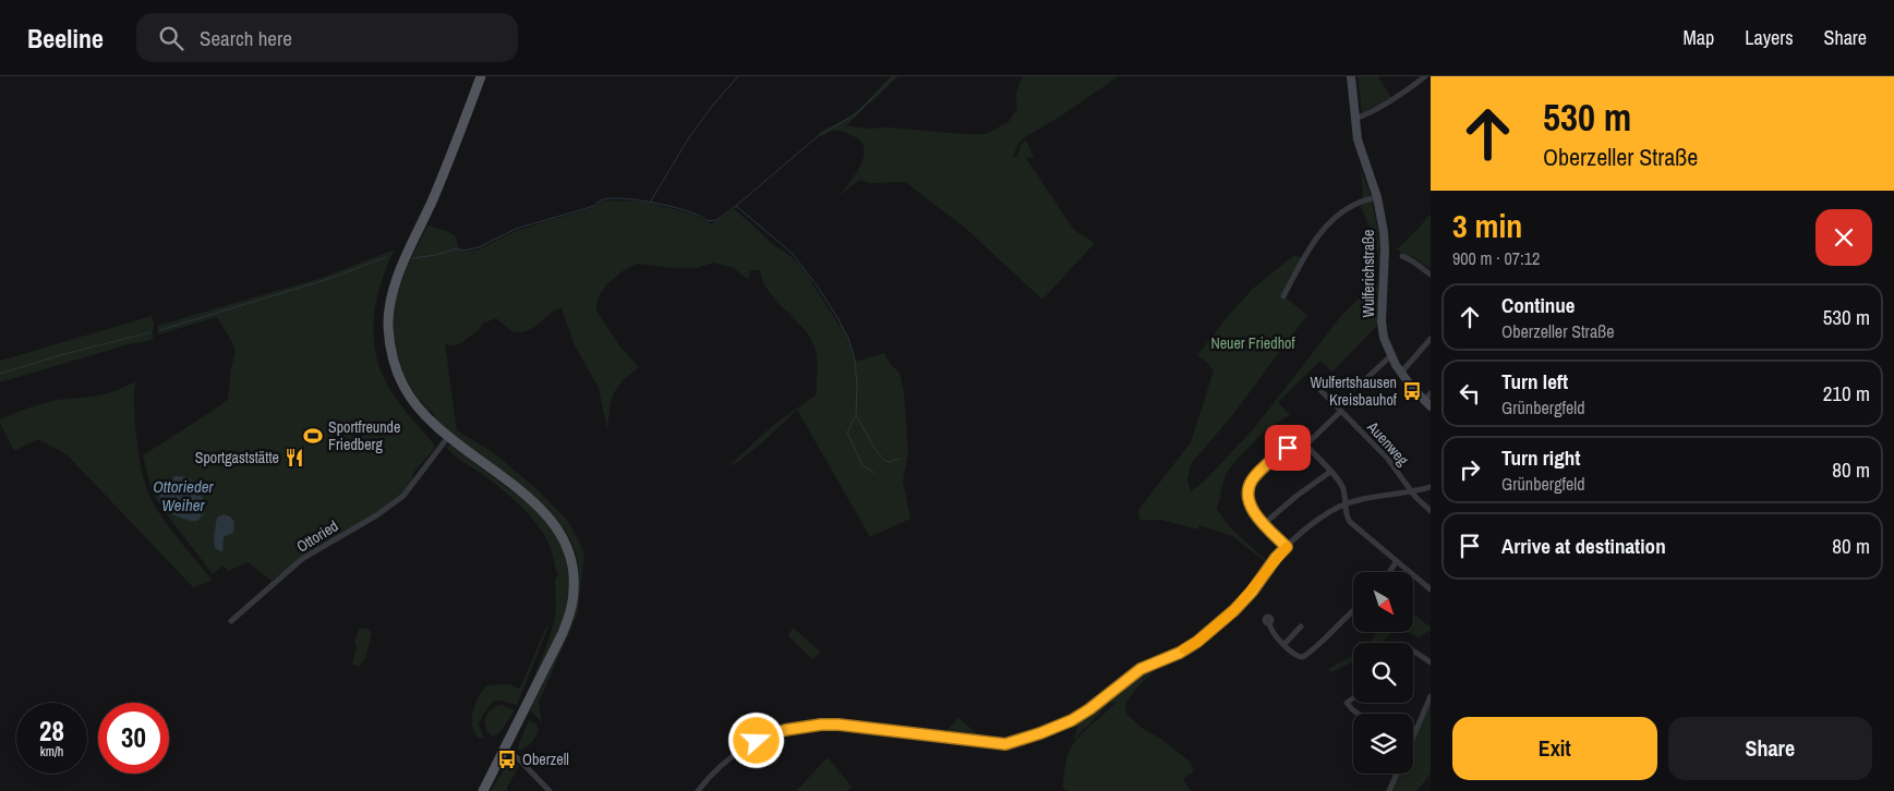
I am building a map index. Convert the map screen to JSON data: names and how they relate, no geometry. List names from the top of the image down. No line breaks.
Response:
{"streets":{"main road":["Wulferichstraße"],"street":["Auenweg","Ottoried"]},"water":["Ottorieder Weiher"],"parks":["Neuer Friedhof"],"places":{"bus stop":["Wulfertshausen Kreisbauhof","Oberzell"],"sports":["Sportfreunde Friedberg"],"restaurant":["Sportgaststätte"]},"north":"bottom right","page":{"header":"Beeline","search":"Search here","nav":["Map","Layers","Share"],"turn":["530 m","Oberzeller Straße"],"heading":["3 min","900 m · 07:12"],"list":[{"name":"Continue","note":"Oberzeller Straße","value":"530 m"},{"name":"Turn left","note":"Grünbergfeld","value":"210 m"},{"name":"Turn right","note":"Grünbergfeld","value":"80 m"},{"name":"Arrive at destination","value":"80 m"}],"speed":"28 km/h","limit":"30","buttons":["Exit","Share"]}}
